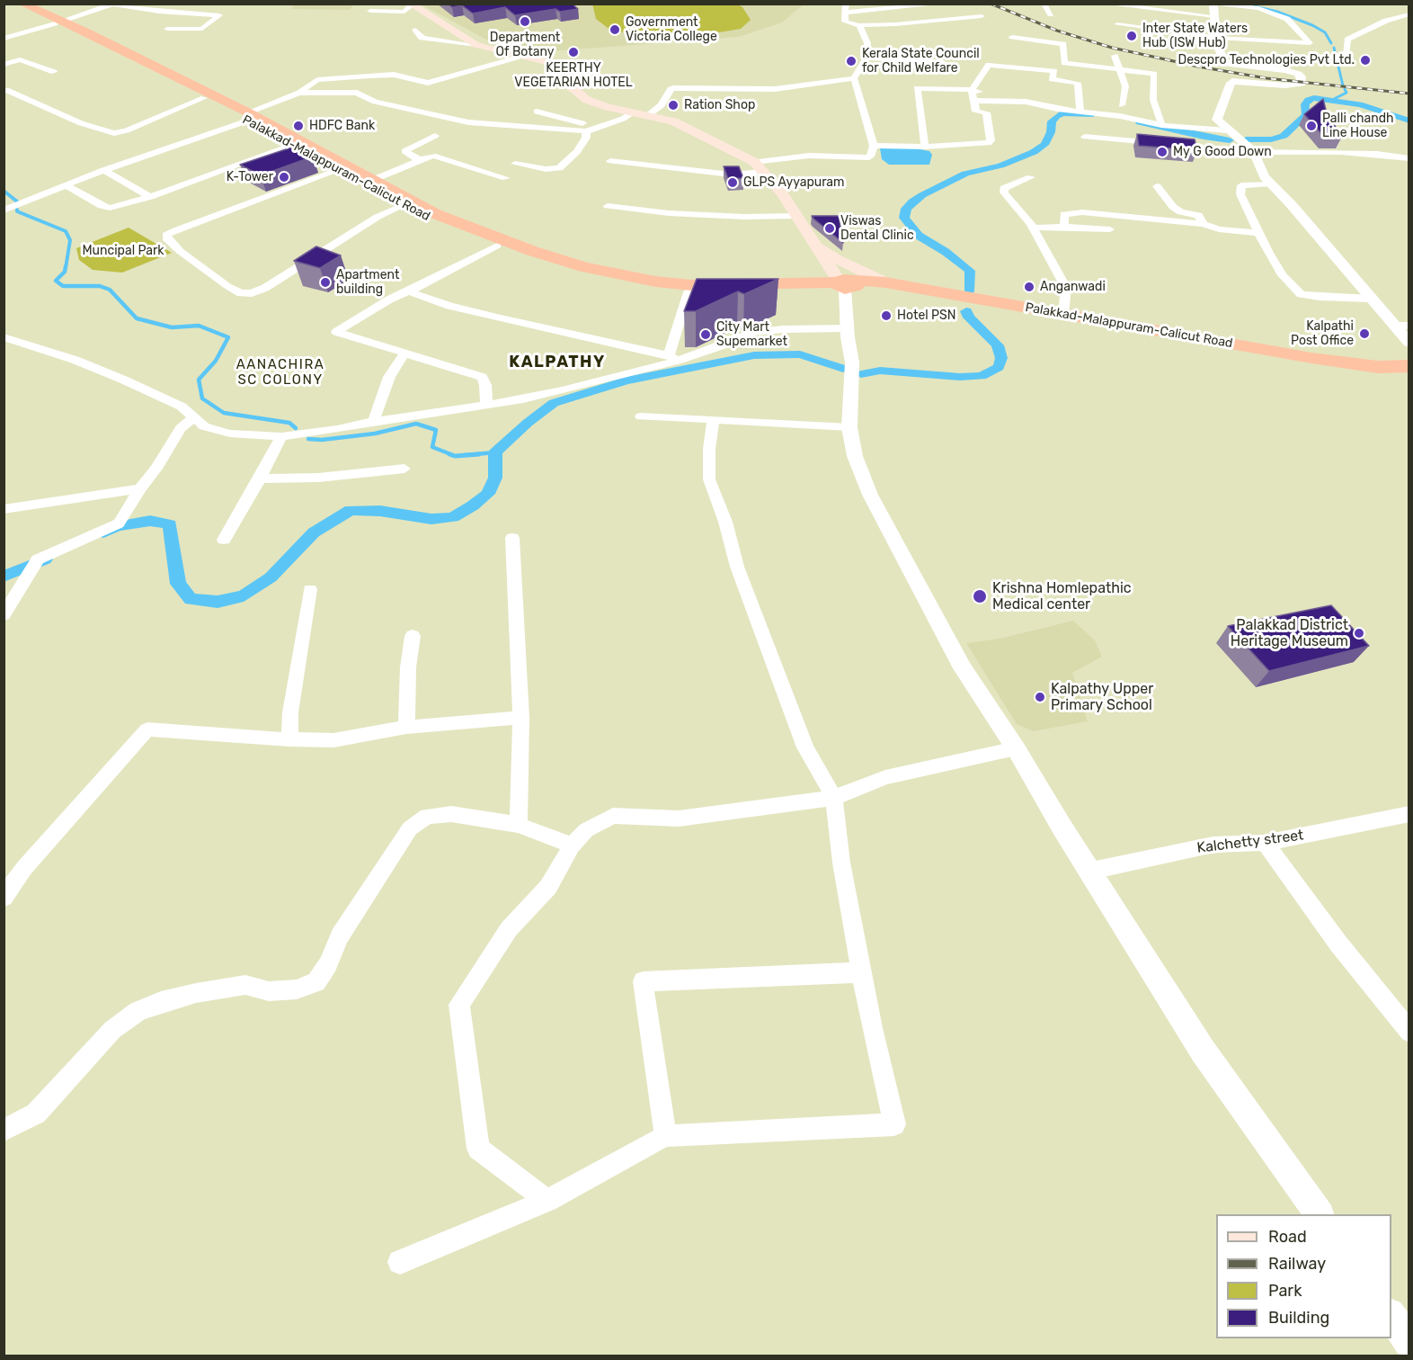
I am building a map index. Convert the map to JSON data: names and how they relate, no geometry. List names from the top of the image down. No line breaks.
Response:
{"streets":{"highway":["Palakkad-Malappuram-Calicut Road"],"street":["Kalchetty street"]},"districts":["KALPATHY","AANACHIRA SC COLONY"],"parks":["Muncipal Park"],"places":["Department Of Botany","Government Victoria College","Inter State Waters Hub (ISW Hub)","KEERTHY VEGETARIAN HOTEL","Descpro Technologies Pvt Ltd.","Kerala State Council for Child Welfare","Ration Shop","HDFC Bank","Palli chandh Line House","My G Good Down","K-Tower","GLPS Ayyapuram","Viswas Dental Clinic","Apartment building","Anganwadi","Hotel PSN","Kalpathi Post Office","City Mart Supemarket","Krishna Homlepathic Medical center","Palakkad District Heritage Museum","Kalpathy Upper Primary School"],"legend":["Road","Railway","Park","Building"]}
